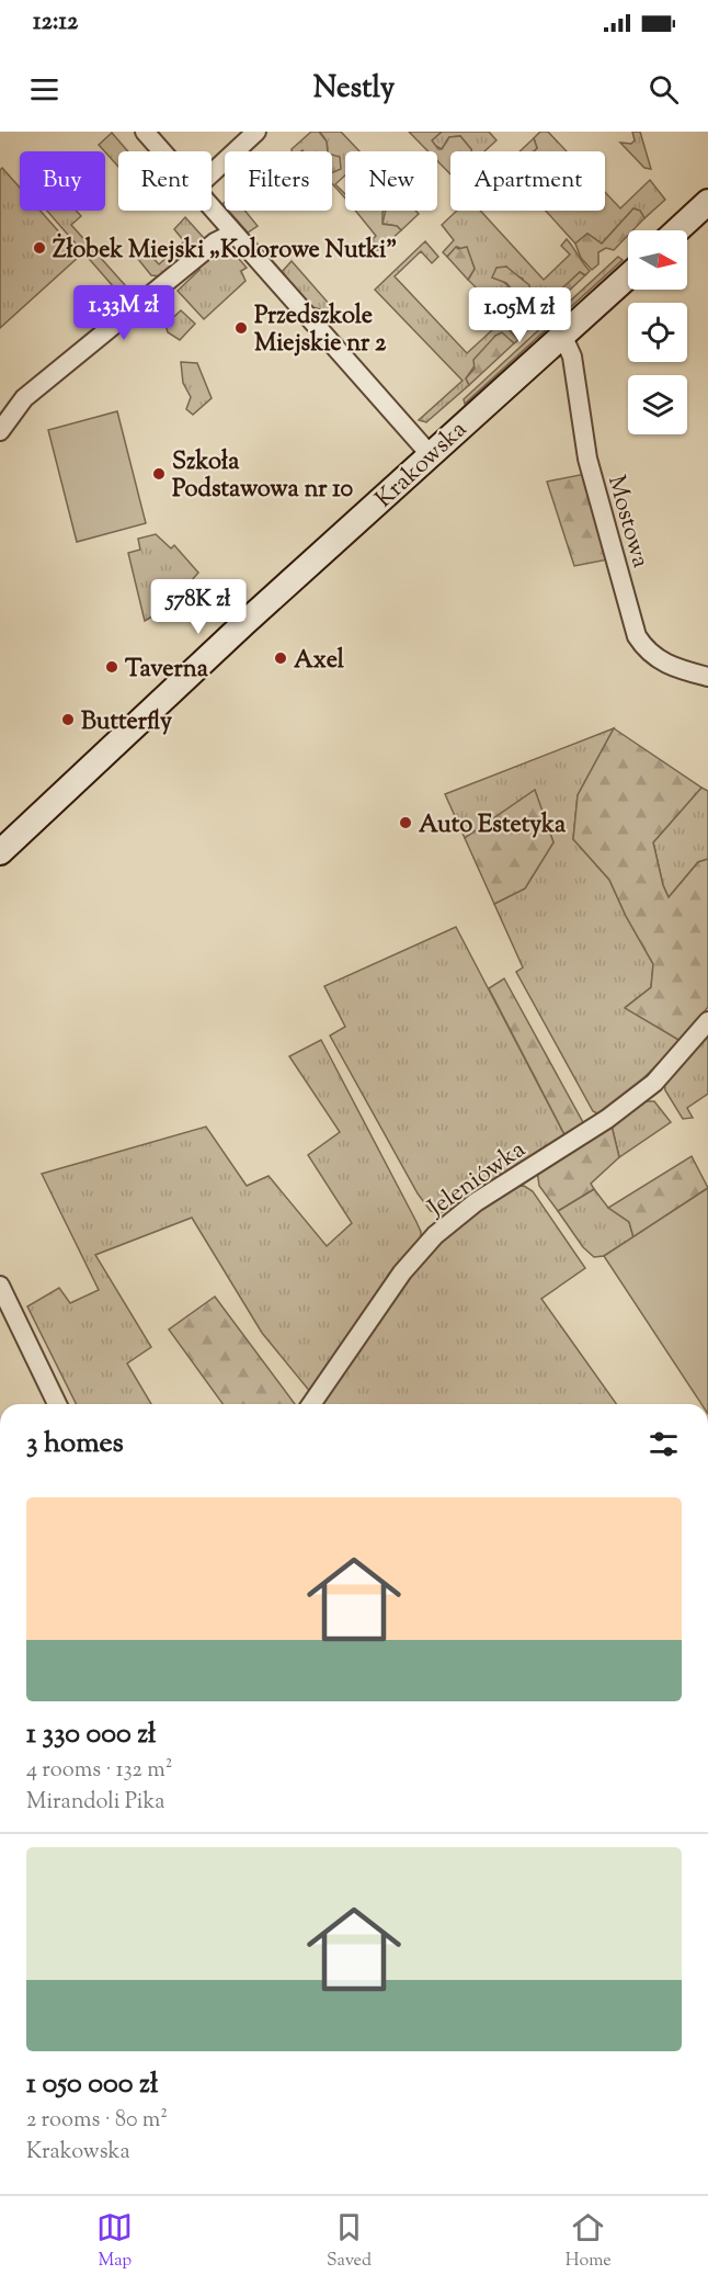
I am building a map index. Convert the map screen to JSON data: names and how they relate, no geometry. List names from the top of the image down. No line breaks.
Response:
{"streets":{"main road":["Krakowska"],"street":["Mostowa","Jeleniówka"]},"crossings":[["Krakowska","Mostowa"]],"places":["Żłobek Miejski „Kolorowe Nutki”","Przedszkole Miejskie nr 2","Szkoła Podstawowa nr 10","Axel","Taverna","Butterfly","Auto Estetyka"],"north":"right","page":{"status":"12:12","header":"Nestly","chip":["Buy","Rent","Filters","New","Apartment"],"price":["1.33M zł","1.05M zł","578K zł"],"heading":"3 homes","list":[{"name":"1 330 000 zł","note":"4 rooms · 132 m² · Mirandoli Pika"},{"name":"1 050 000 zł","note":"2 rooms · 80 m² · Krakowska"}],"tabs":["Map","Saved","Home"]}}
